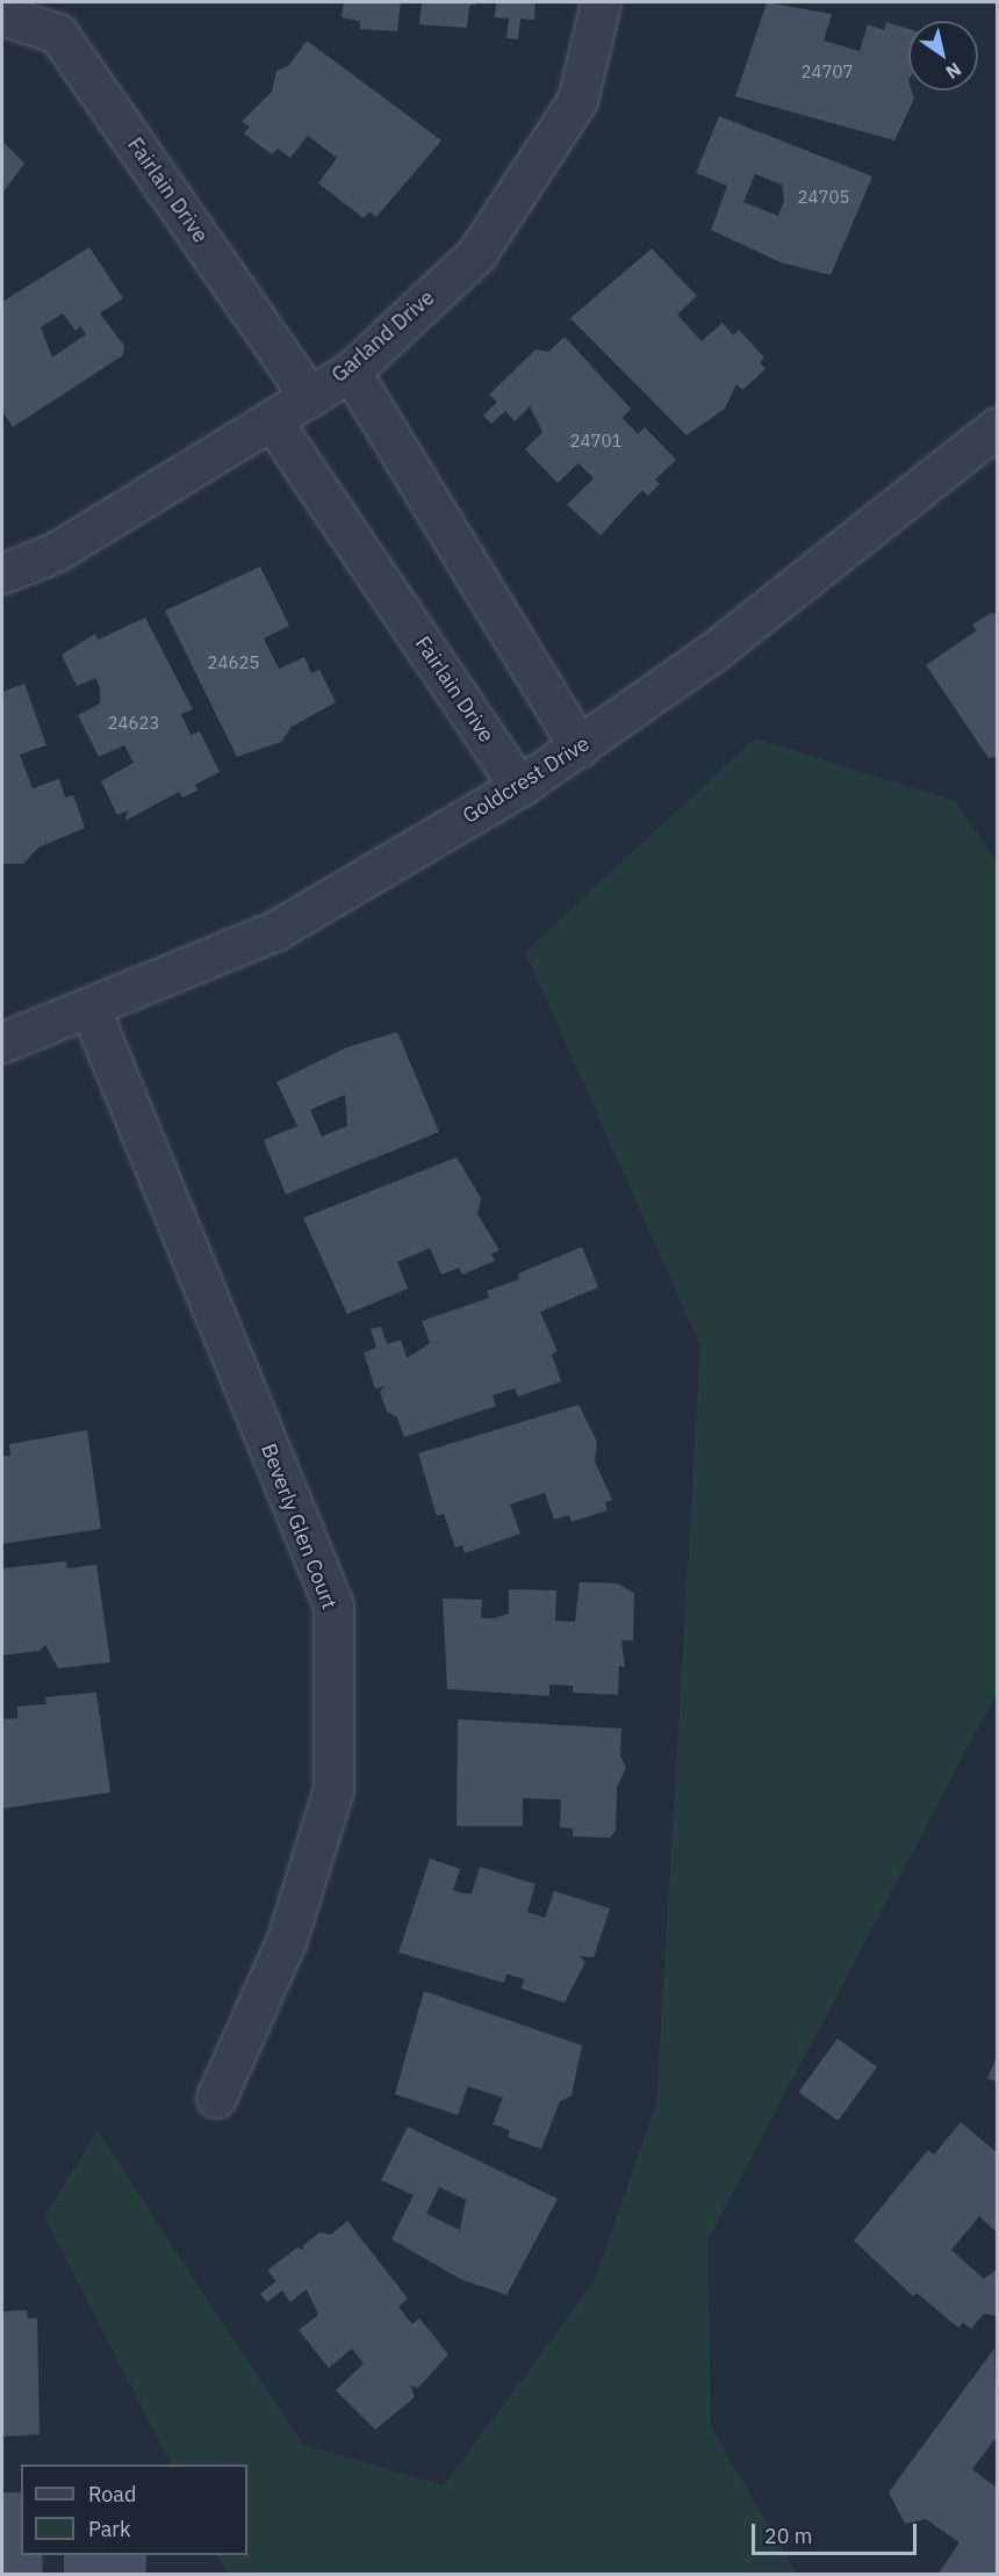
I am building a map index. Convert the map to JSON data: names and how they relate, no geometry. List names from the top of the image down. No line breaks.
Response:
{"streets":{"street":["Fairlain Drive","Garland Drive","Goldcrest Drive","Beverly Glen Court"]},"crossings":[["Fairlain Drive","Garland Drive"],["Fairlain Drive","Goldcrest Drive"],["Goldcrest Drive","Beverly Glen Court"]],"house_numbers":["24707","24705","24701","24625","24623"],"legend":["Road","Park"],"scale_bar":"20 m","north":"bottom right"}
